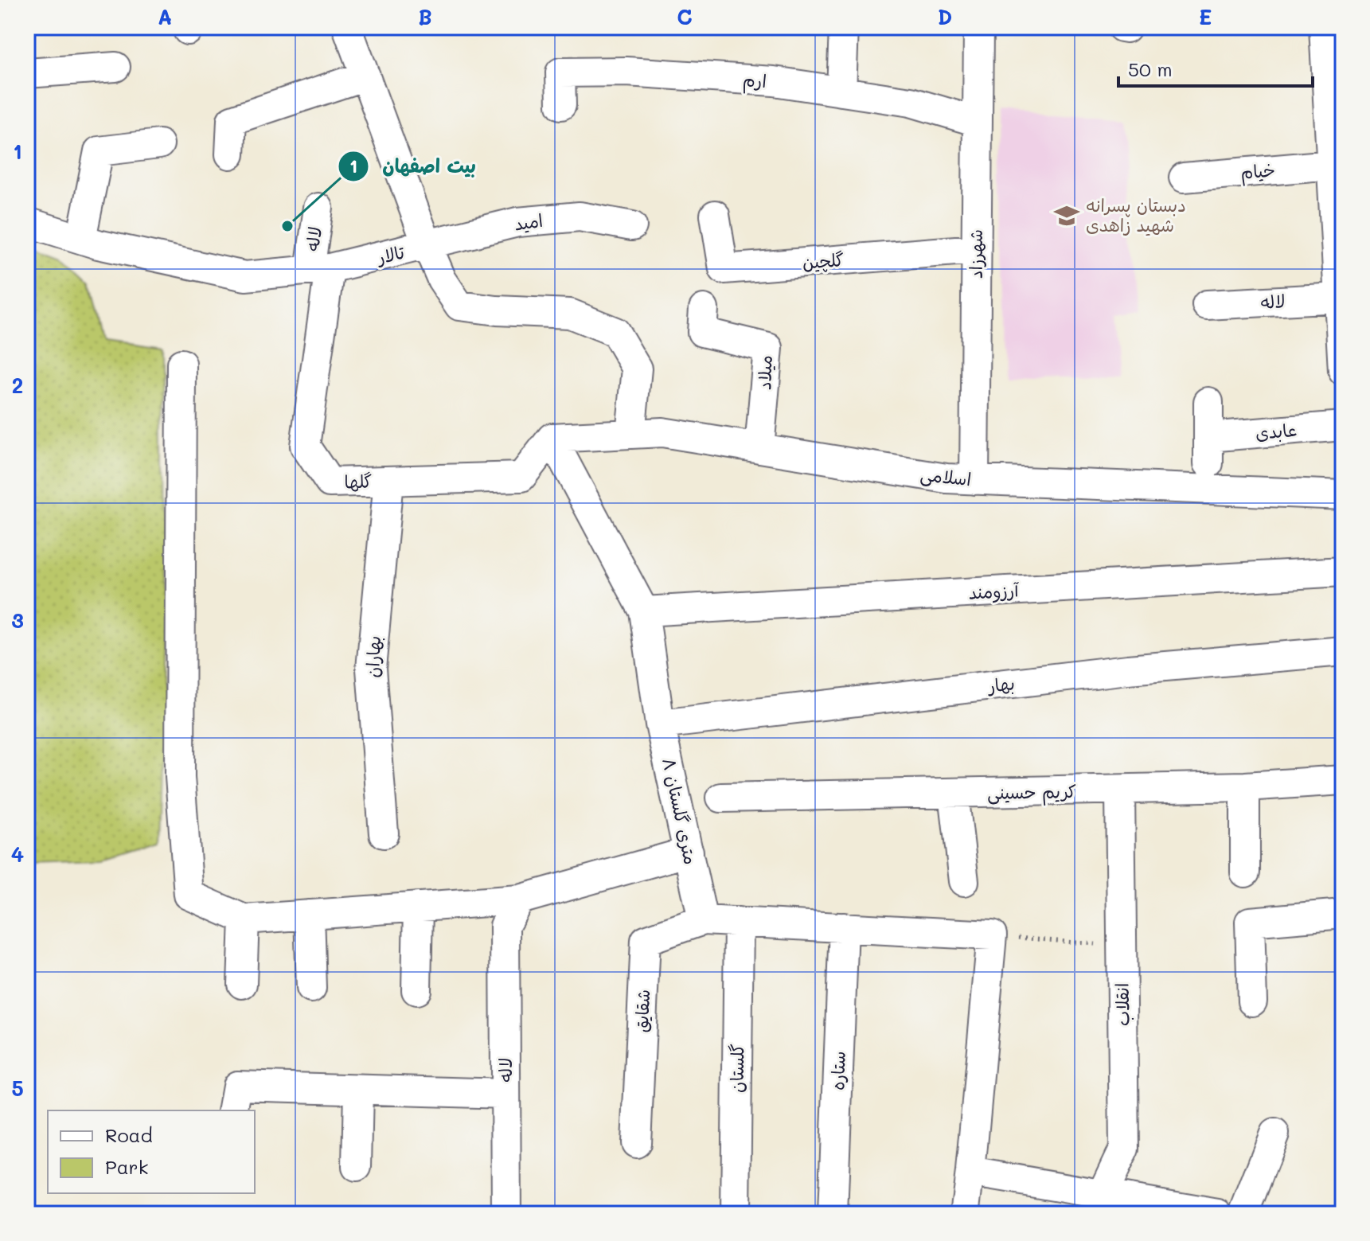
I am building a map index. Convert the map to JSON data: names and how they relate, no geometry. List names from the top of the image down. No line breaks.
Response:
{"streets":{"street":["ارم","خیام","امید","لاله","شهرزاد","تالار","گلچین","میلاد","عابدی","اسلامی","گلها","آرزومند","بهاران","بهار","کریم حسینی","۸ متری گلستان","انقلاب","شقایق","گلستان","ستاره"]},"crossings":[["ارم","شهرزاد"],["امید","تالار"],["لاله","تالار"],["لاله","گلها"],["شهرزاد","گلچین"],["شهرزاد","اسلامی"],["تالار","اسلامی"],["تالار","گلها"],["میلاد","اسلامی"],["اسلامی","گلها"],["اسلامی","۸ متری گلستان"],["گلها","بهاران"],["گلها","۸ متری گلستان"],["آرزومند","۸ متری گلستان"],["بهار","۸ متری گلستان"],["کریم حسینی","انقلاب"],["۸ متری گلستان","شقایق"]],"places":{"school or university":["دبستان پسرانه شهید زاهدی"],"other":["بيت اصفهان"]},"legend":["Road","Park"],"scale_bar":"50 m","grid":{"columns":["A","B","C","D","E"],"rows":["1","2","3","4","5"]}}
